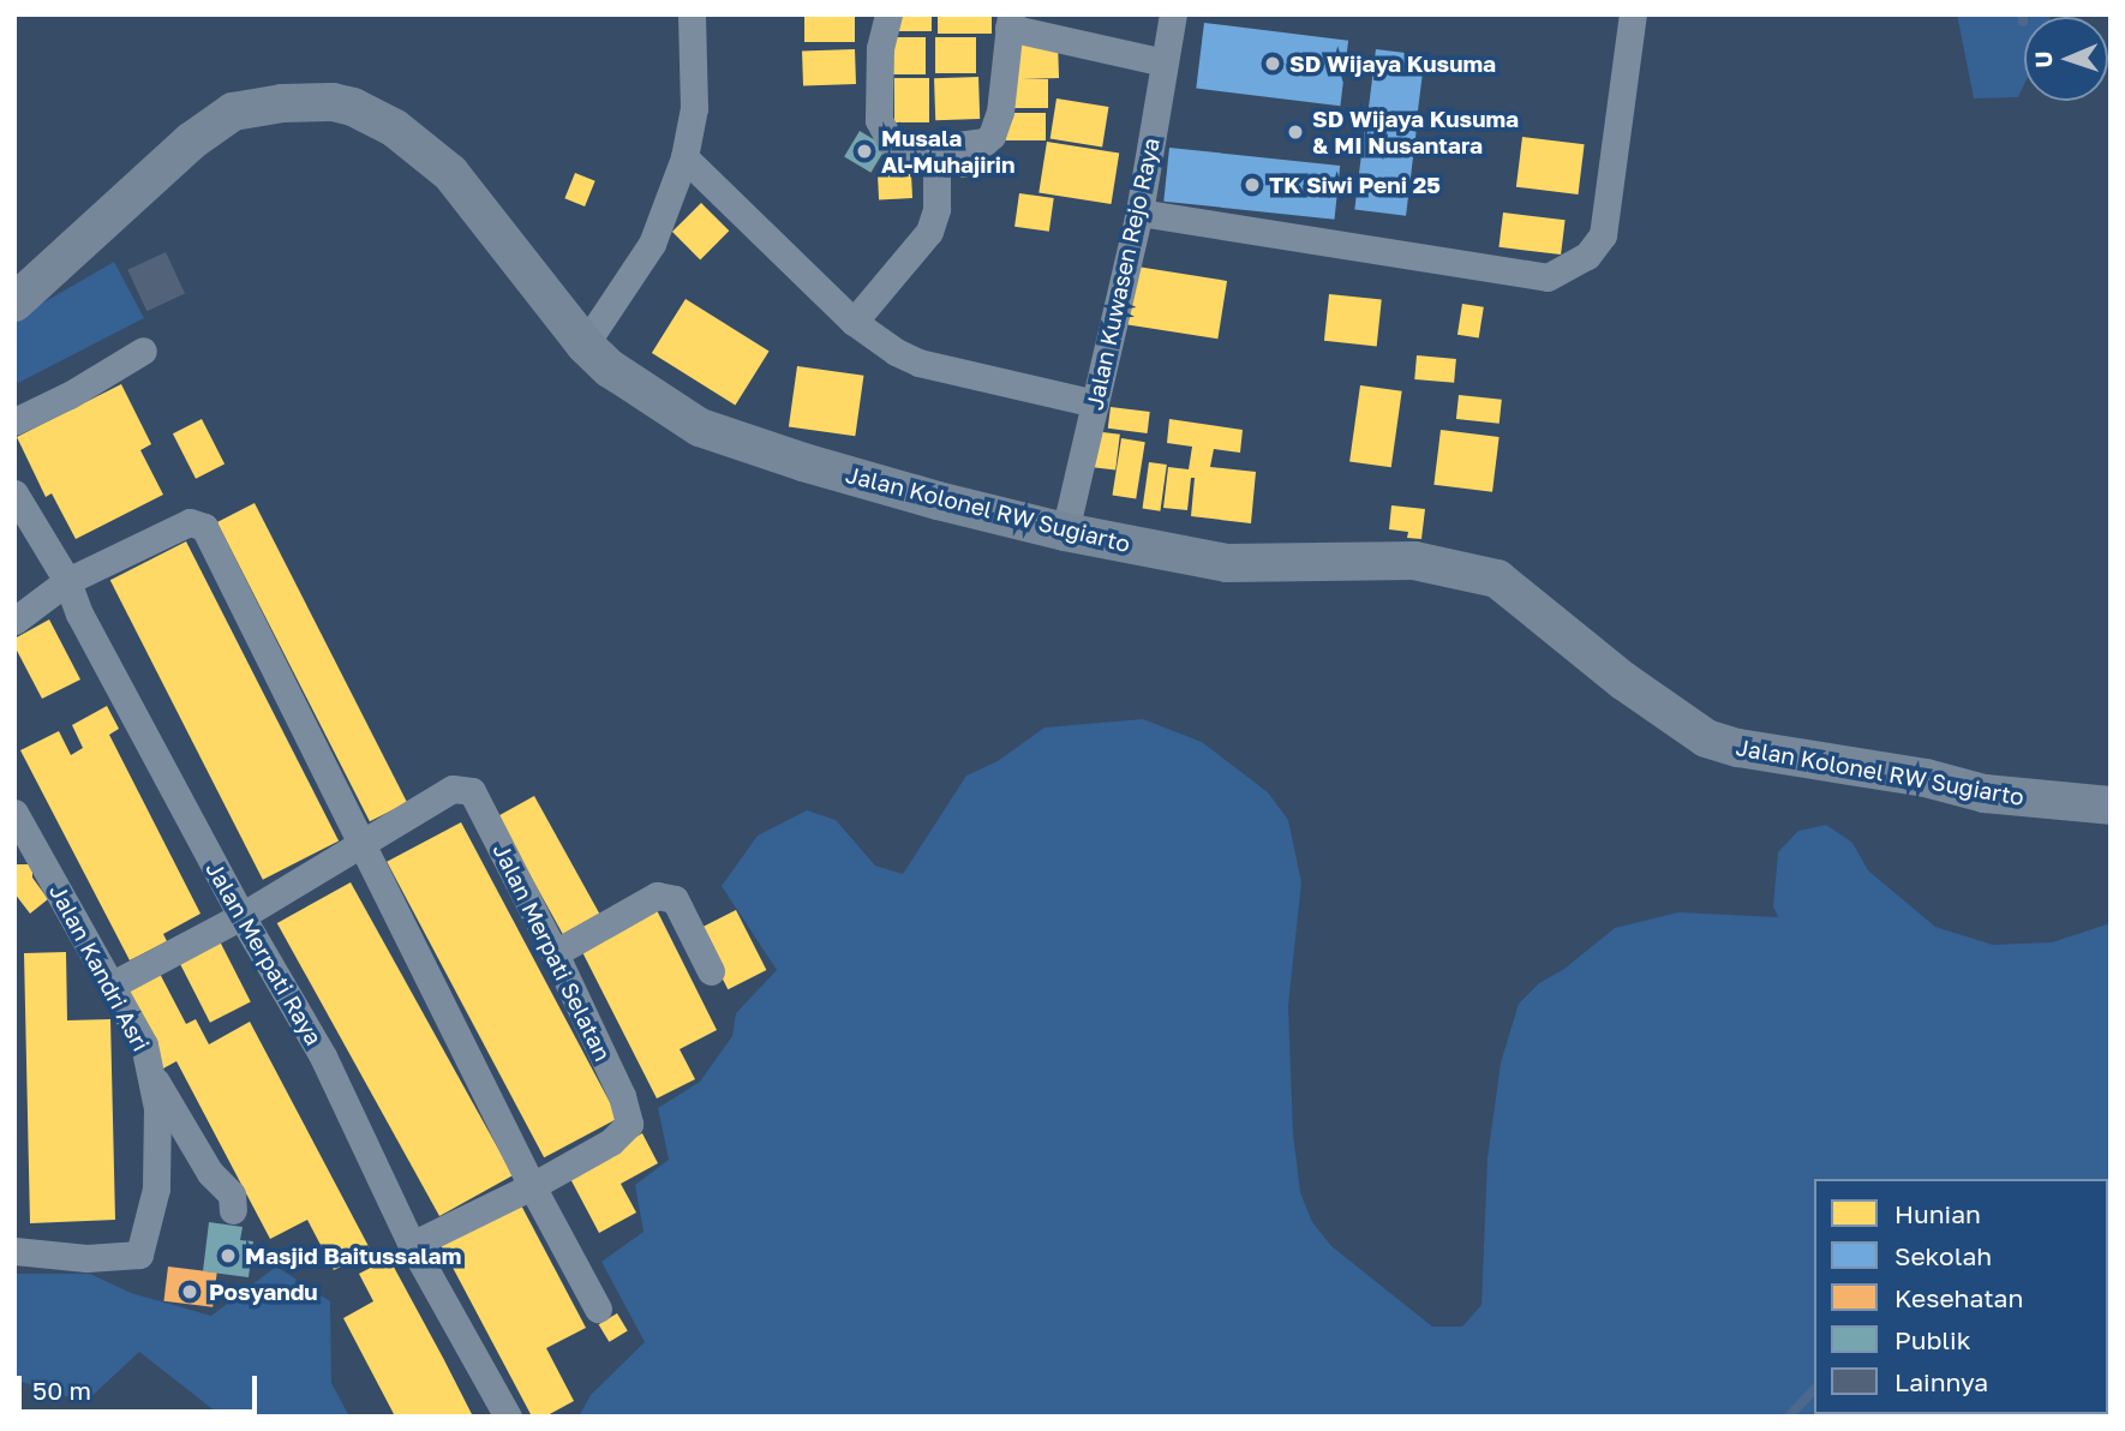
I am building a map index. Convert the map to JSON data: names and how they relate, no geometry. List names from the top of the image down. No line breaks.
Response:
{"streets":{"main road":["Jalan Kolonel RW Sugiarto"],"street":["Jalan Kuwasen Rejo Raya","Jalan Merpati Selatan","Jalan Merpati Raya","Jalan Kandri Asri"]},"crossings":[["Jalan Kuwasen Rejo Raya","Jalan Kolonel RW Sugiarto"],["Jalan Merpati Selatan","Jalan Merpati Raya"],["Jalan Merpati Selatan","Jalan Kandri Asri"]],"places":["SD Wijaya Kusuma","SD Wijaya Kusuma & MI Nusantara","Musala Al-Muhajirin","TK Siwi Peni 25","Masjid Baitussalam","Posyandu"],"legend":["Hunian","Sekolah","Kesehatan","Publik","Lainnya"],"scale_bar":"50 m","north":"left"}
